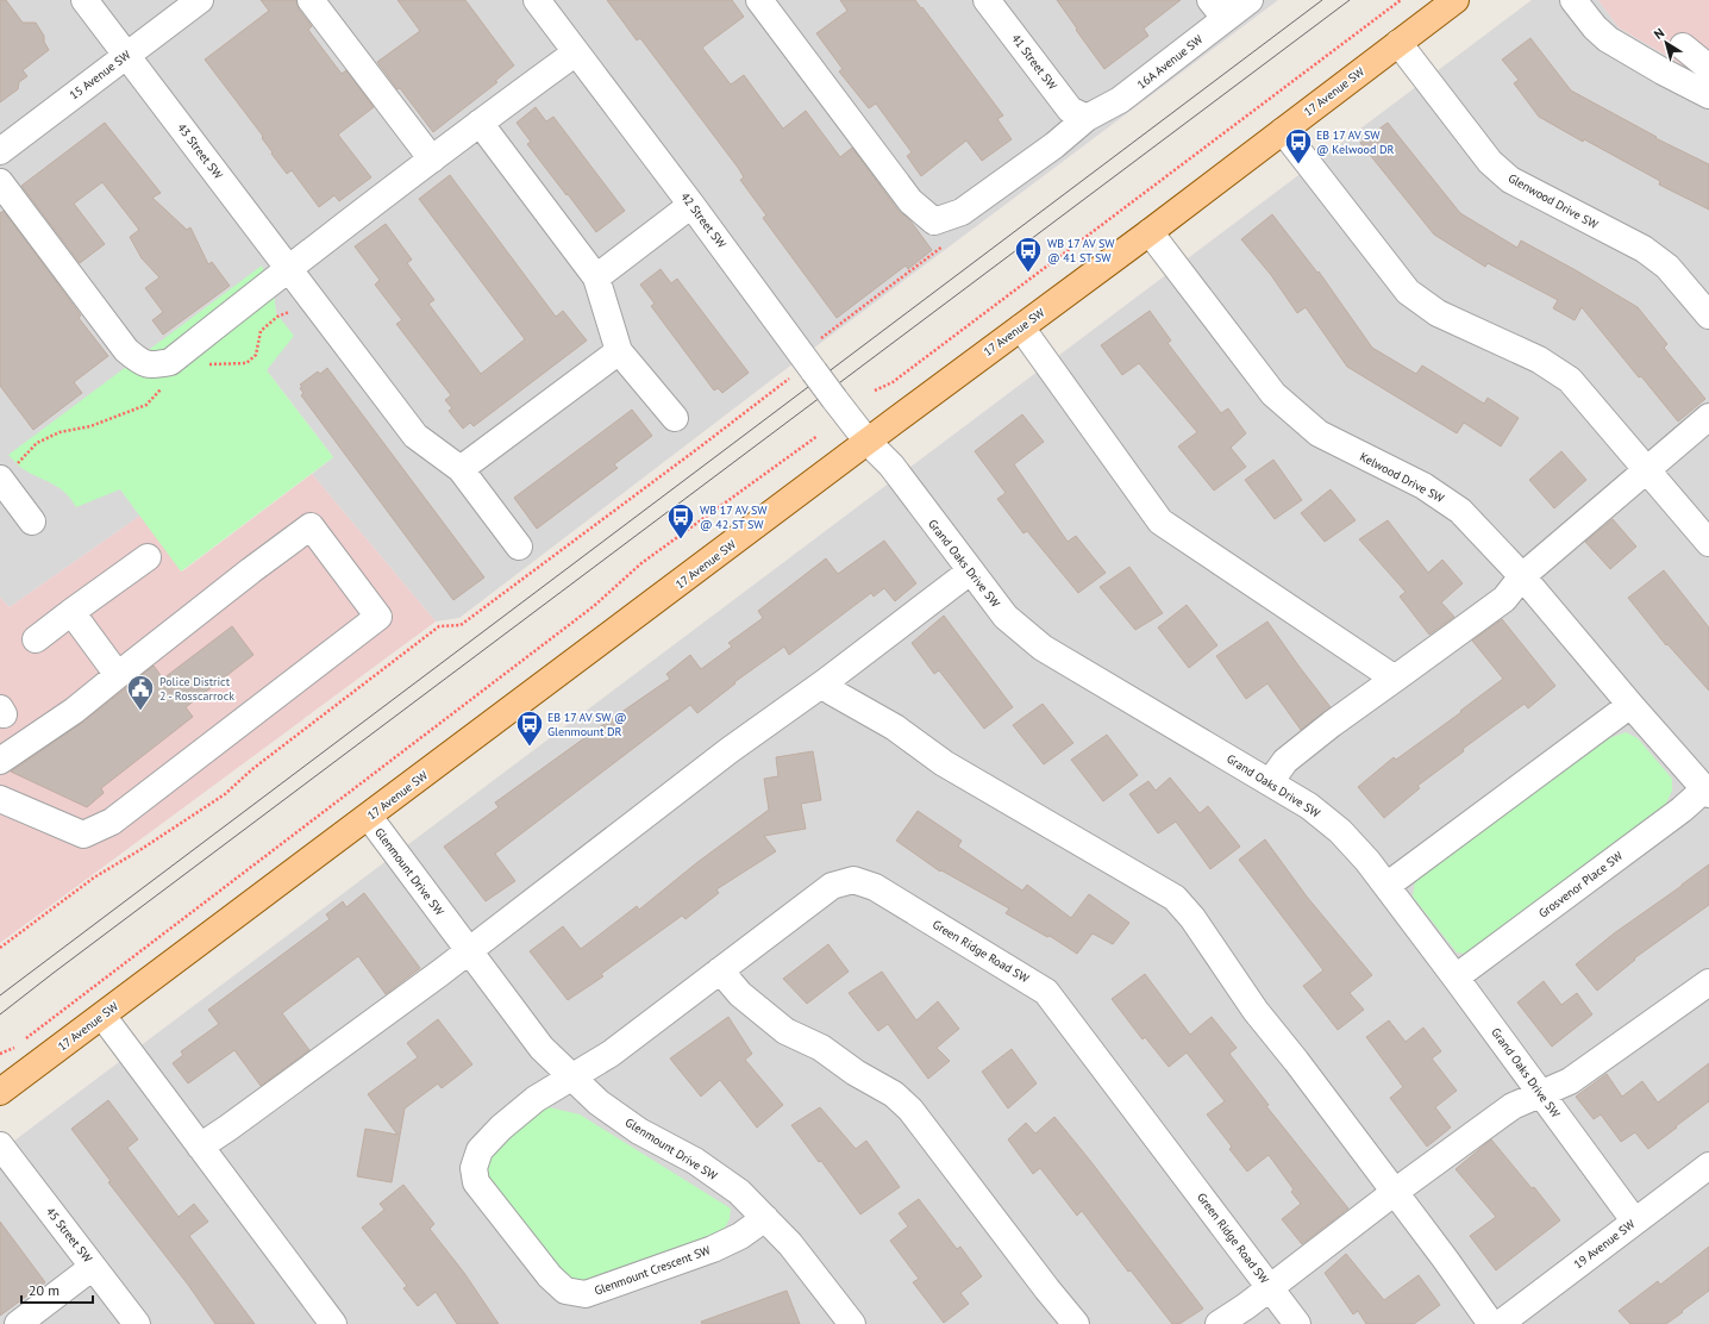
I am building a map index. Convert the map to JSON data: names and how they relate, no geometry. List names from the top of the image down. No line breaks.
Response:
{"streets":{"main road":["17 Avenue SW"],"street":["41 Street SW","16A Avenue SW","15 Avenue SW","43 Street SW","Glenwood Drive SW","42 Street SW","Kelwood Drive SW","Grand Oaks Drive SW","Glenmount Drive SW","Grosvenor Place SW","Green Ridge Road SW","45 Street SW","19 Avenue SW","Glenmount Crescent SW"]},"crossings":[["41 Street SW","16A Avenue SW"],["15 Avenue SW","43 Street SW"],["17 Avenue SW","Glenwood Drive SW"],["17 Avenue SW","42 Street SW"],["17 Avenue SW","Kelwood Drive SW"],["17 Avenue SW","Grand Oaks Drive SW"],["17 Avenue SW","Glenmount Drive SW"],["42 Street SW","Grand Oaks Drive SW"],["Kelwood Drive SW","Grosvenor Place SW"],["Grand Oaks Drive SW","Grosvenor Place SW"],["Grand Oaks Drive SW","19 Avenue SW"],["Glenmount Drive SW","Green Ridge Road SW"],["Glenmount Drive SW","Glenmount Crescent SW"],["Green Ridge Road SW","Glenmount Crescent SW"]],"places":{"bus stop":["EB 17 AV SW @ Kelwood DR","WB 17 AV SW @ 41 ST SW","WB 17 AV SW @ 42 ST SW","EB 17 AV SW @ Glenmount DR"],"public building":["Police District 2 - Rosscarrock"]},"scale_bar":"20 m","north":"top left"}
